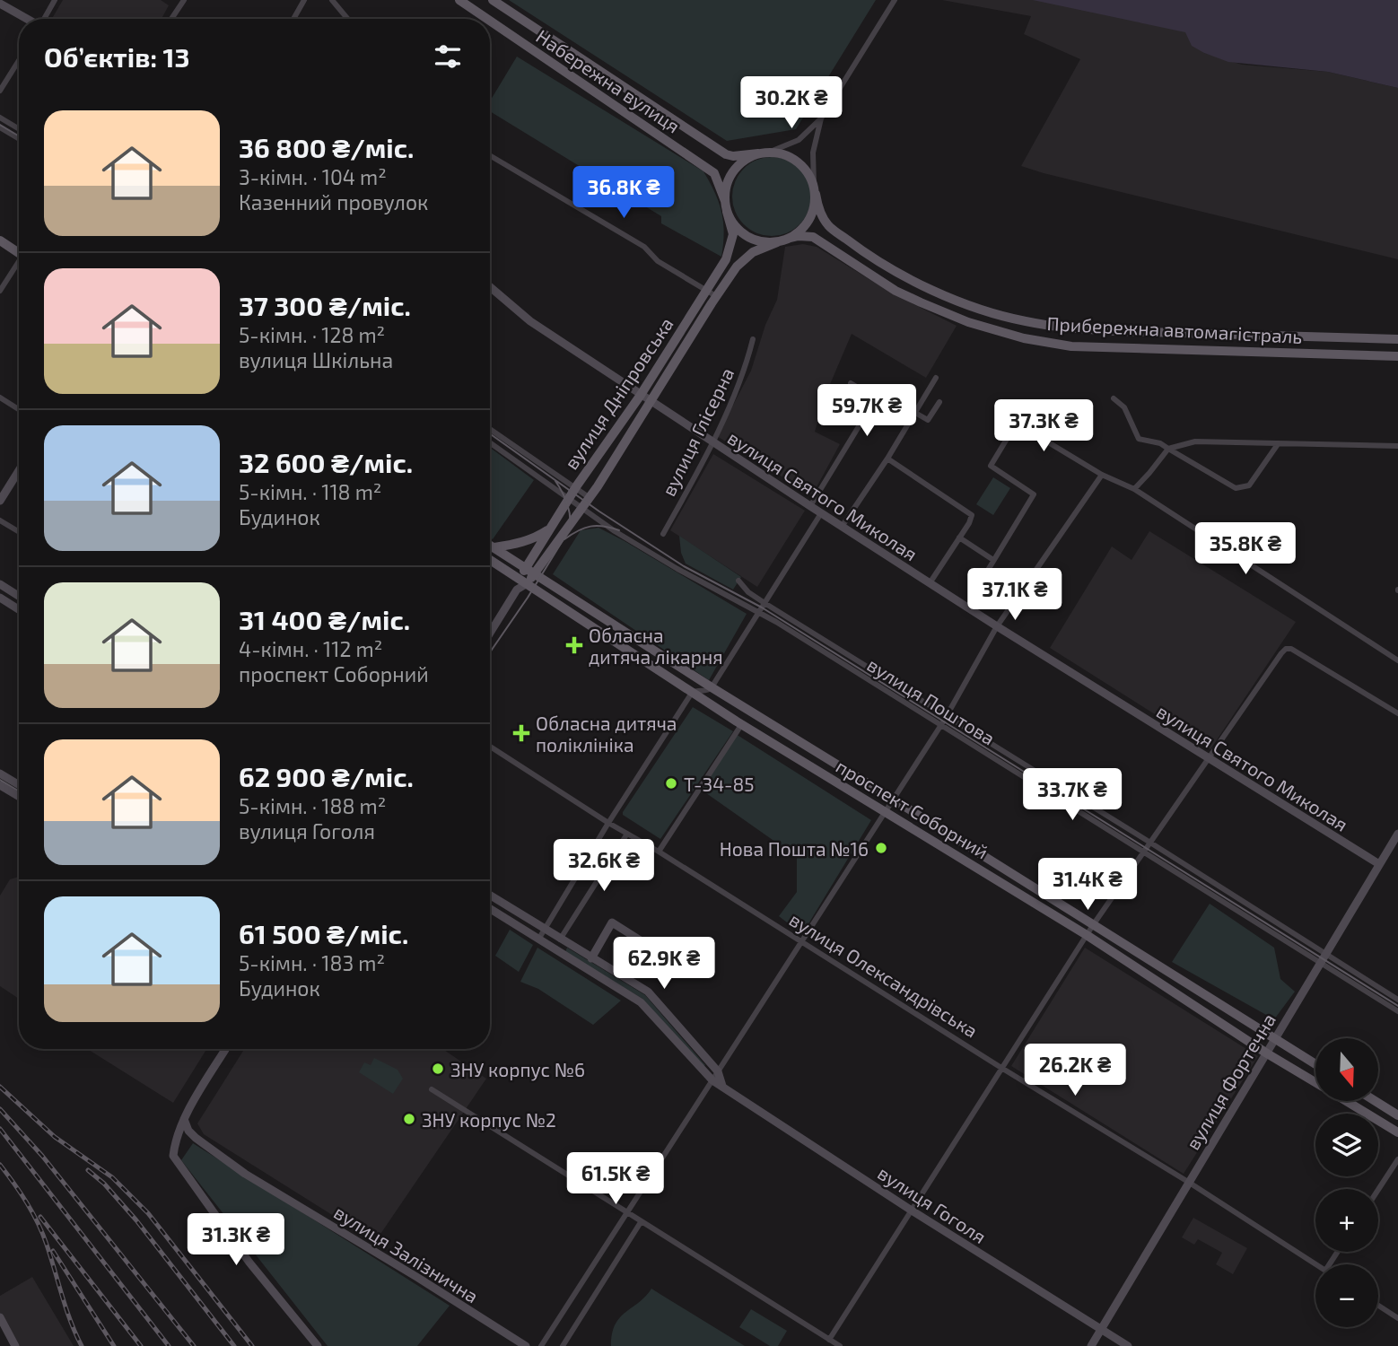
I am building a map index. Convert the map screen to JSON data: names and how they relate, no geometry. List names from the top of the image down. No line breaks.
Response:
{"streets":{"main road":["Набережна вулиця","Прибережна автомагістраль","вулиця Дніпровська","проспект Соборний"],"street":["вулиця Глісерна","вулиця Святого Миколая","вулиця Поштова","вулиця Олександрівська","вулиця Фортечна","вулиця Гоголя","вулиця Залізнична"]},"crossings":[["Набережна вулиця","Прибережна автомагістраль"],["Набережна вулиця","вулиця Дніпровська"],["Прибережна автомагістраль","вулиця Дніпровська"],["вулиця Дніпровська","вулиця Святого Миколая"],["вулиця Дніпровська","вулиця Поштова"],["вулиця Дніпровська","проспект Соборний"],["вулиця Глісерна","вулиця Святого Миколая"],["вулиця Святого Миколая","вулиця Фортечна"],["вулиця Поштова","вулиця Фортечна"],["проспект Соборний","вулиця Фортечна"],["вулиця Олександрівська","вулиця Фортечна"],["вулиця Фортечна","вулиця Гоголя"]],"places":{"health":["Обласна дитяча лікарня","Обласна дитяча поліклініка"],"other":["Т-34-85","Нова Пошта №16","ЗНУ корпус №6","ЗНУ корпус №2"]},"north":"bottom","page":{"heading":"Об’єктів: 13","price":["30.2K ₴","36.8K ₴","59.7K ₴","37.3K ₴","35.8K ₴","37.1K ₴","33.7K ₴","32.6K ₴","31.4K ₴","62.9K ₴","26.2K ₴","61.5K ₴","31.3K ₴"],"list":[{"name":"36 800 ₴/міс.","note":"3-кімн. · 104 m² · Казенний провулок"},{"name":"37 300 ₴/міс.","note":"5-кімн. · 128 m² · вулиця Шкільна"},{"name":"32 600 ₴/міс.","note":"5-кімн. · 118 m² · Будинок"},{"name":"31 400 ₴/міс.","note":"4-кімн. · 112 m² · проспект Соборний"},{"name":"62 900 ₴/міс.","note":"5-кімн. · 188 m² · вулиця Гоголя"},{"name":"61 500 ₴/міс.","note":"5-кімн. · 183 m² · Будинок"}],"map_buttons":["+","−"]}}
